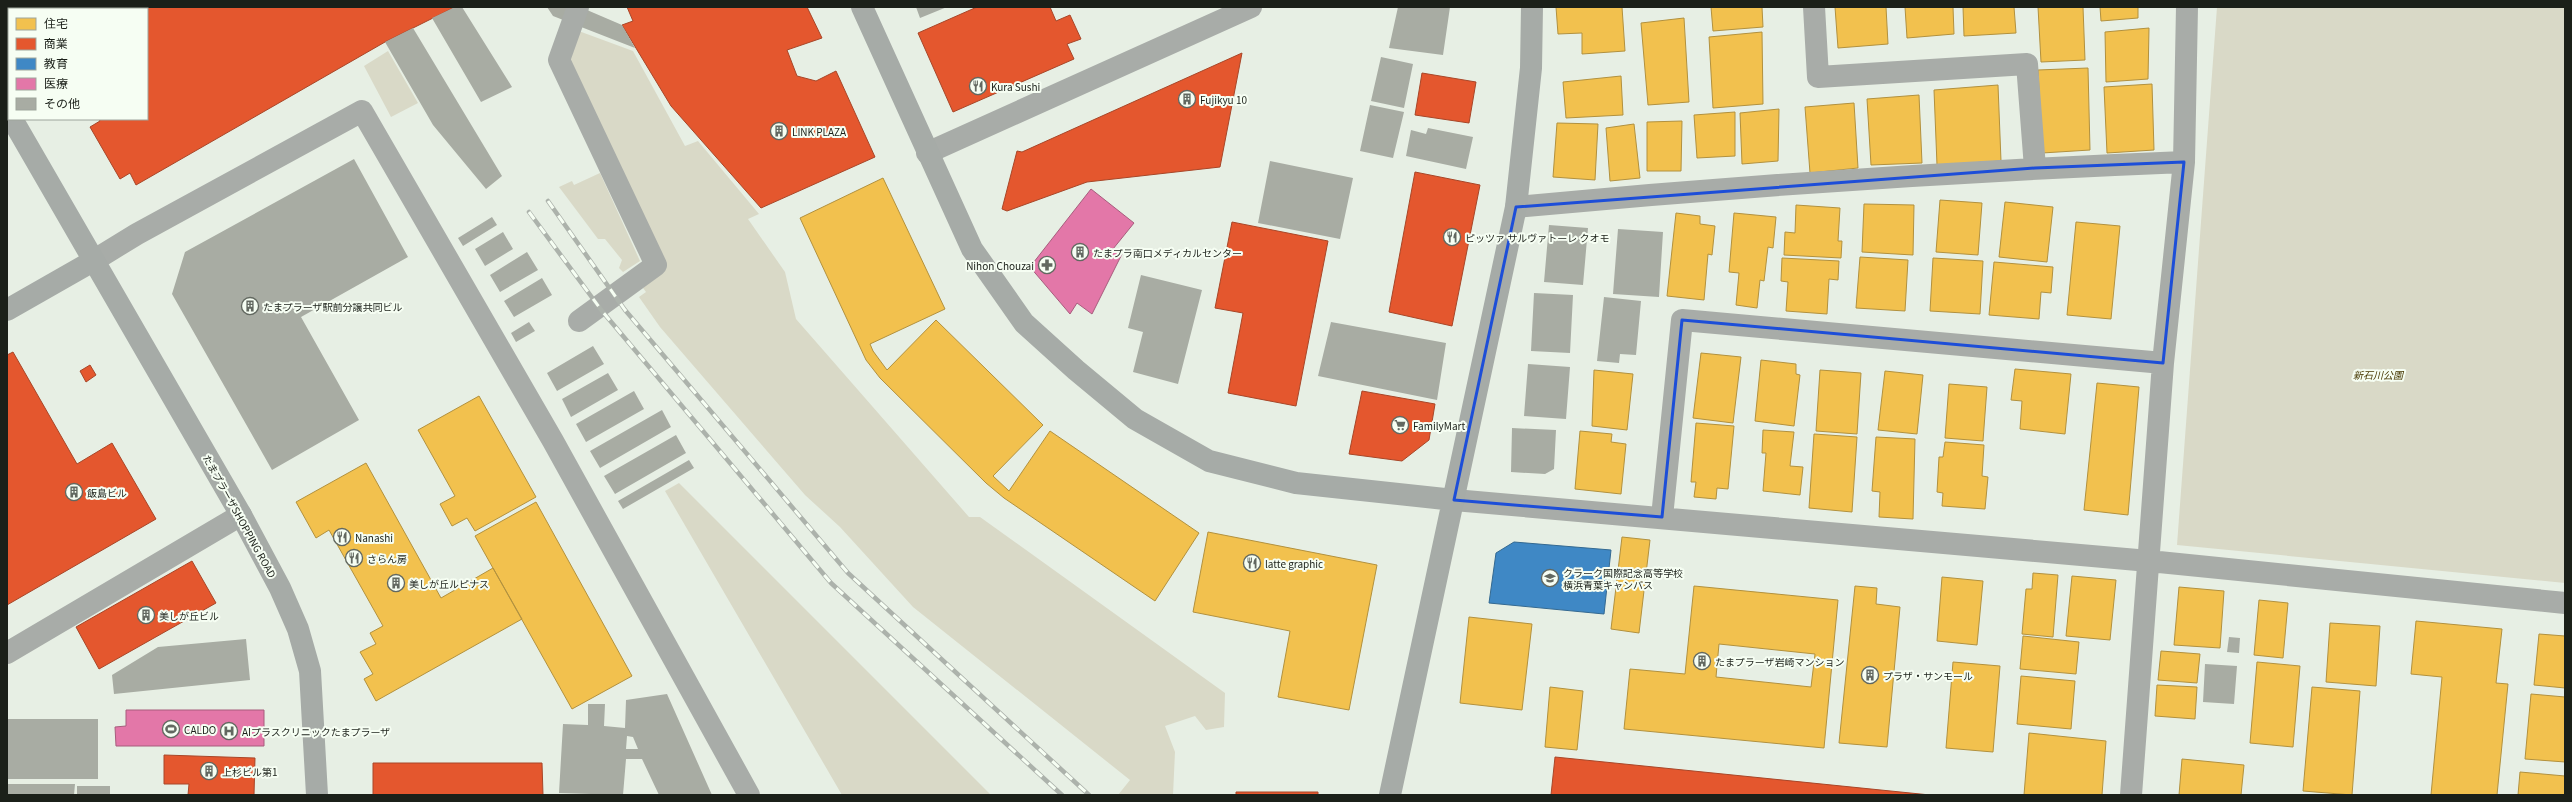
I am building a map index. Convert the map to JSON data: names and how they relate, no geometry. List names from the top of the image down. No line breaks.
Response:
{"streets":{"street":["たまプラーザSHOPPING ROAD"]},"parks":["新石川公園"],"places":{"restaurant":["Kura Sushi","ピッツァ サルヴァトーレ クオモ","Nanashi","さらん房","latte graphic"],"building":["Fujikyu 10","LINK PLAZA","たまプラ南口メディカルセンター","たまプラーザ駅前分譲共同ビル","飯島ビル","美しが丘ルピナス","美しが丘ビル","たまプラーザ岩崎マンション","プラザ・サンモール","上杉ビル第1"],"pharmacy":["Nihon Chouzai"],"supermarket":["FamilyMart"],"school or university":["クラーク国際記念高等学校 横浜青葉キャンパス"],"sports":["CALDO"],"hospital":["AIプラスクリニックたまプラーザ"]},"legend":["住宅","商業","教育","医療","その他"]}
